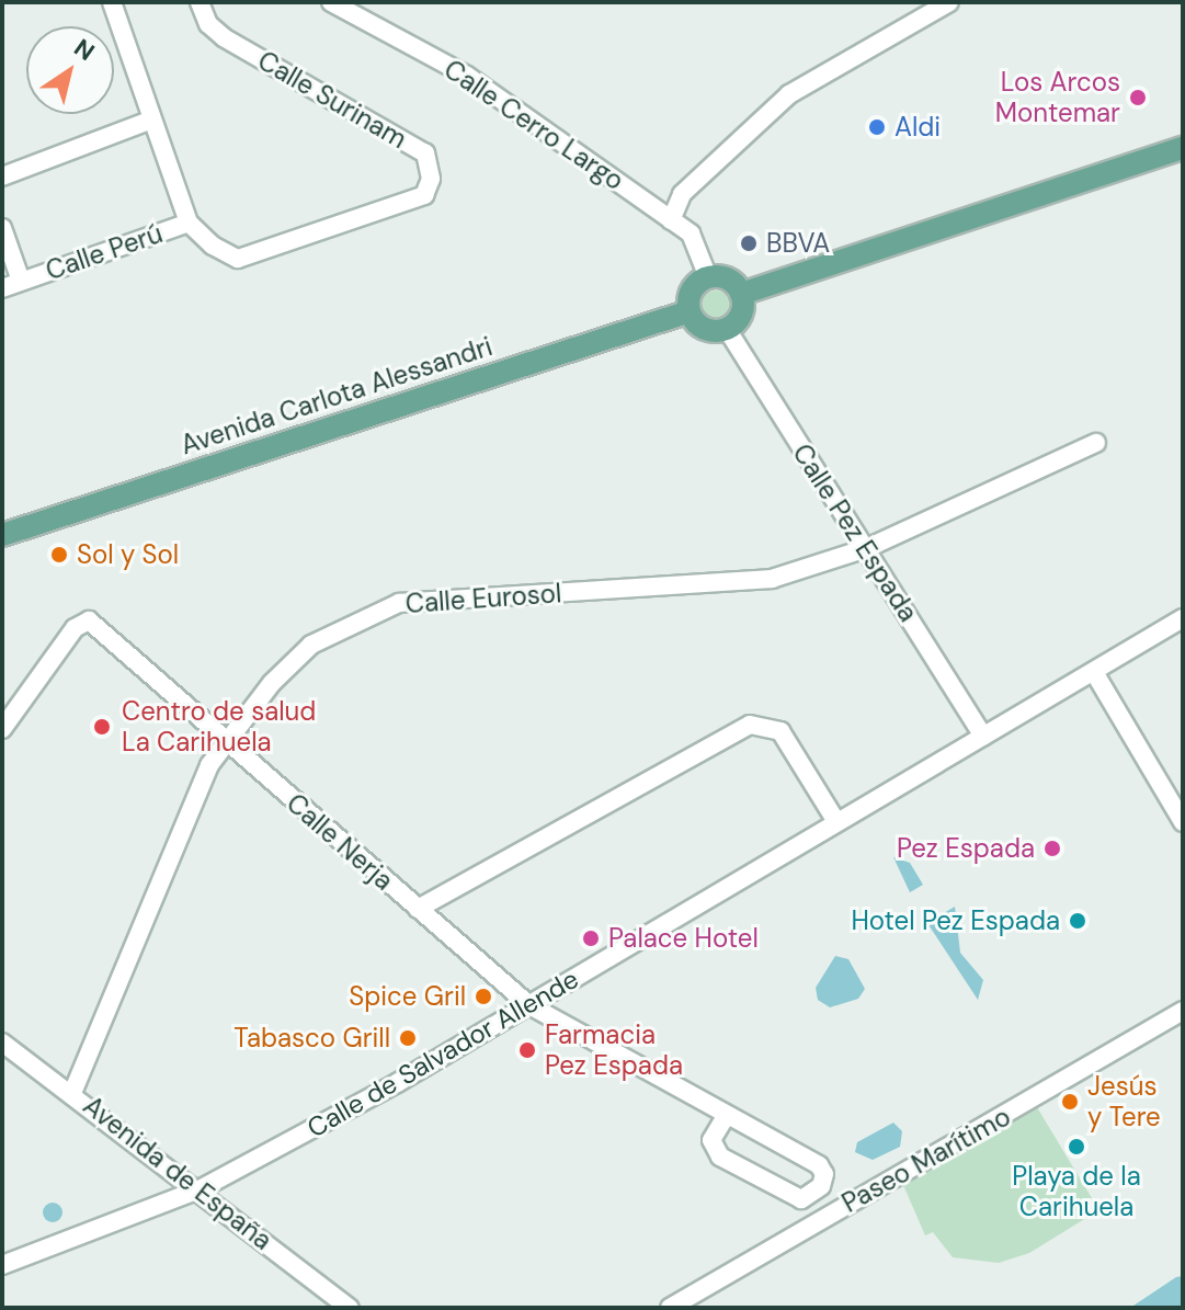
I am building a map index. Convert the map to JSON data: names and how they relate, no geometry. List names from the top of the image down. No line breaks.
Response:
{"streets":{"main road":["Avenida Carlota Alessandri"],"street":["Calle Surinam","Calle Cerro Largo","Calle Perú","Calle Pez Espada","Calle Eurosol","Calle Nerja","Calle de Salvador Allende","Paseo Marítimo","Avenida de España"]},"crossings":[["Calle Surinam","Calle Perú"],["Calle Cerro Largo","Avenida Carlota Alessandri"],["Calle Cerro Largo","Calle Pez Espada"],["Avenida Carlota Alessandri","Calle Pez Espada"],["Calle Pez Espada","Calle Eurosol"],["Calle Pez Espada","Calle de Salvador Allende"],["Calle Eurosol","Calle Nerja"],["Calle Eurosol","Avenida de España"],["Calle Nerja","Calle de Salvador Allende"],["Calle de Salvador Allende","Avenida de España"]],"places":["Los Arcos Montemar","Aldi","BBVA","Sol y Sol","Centro de salud La Carihuela","Pez Espada","Hotel Pez Espada","Palace Hotel","Spice Gril","Tabasco Grill","Farmacia Pez Espada","Jesús y Tere","Playa de la Carihuela"],"north":"top right"}
